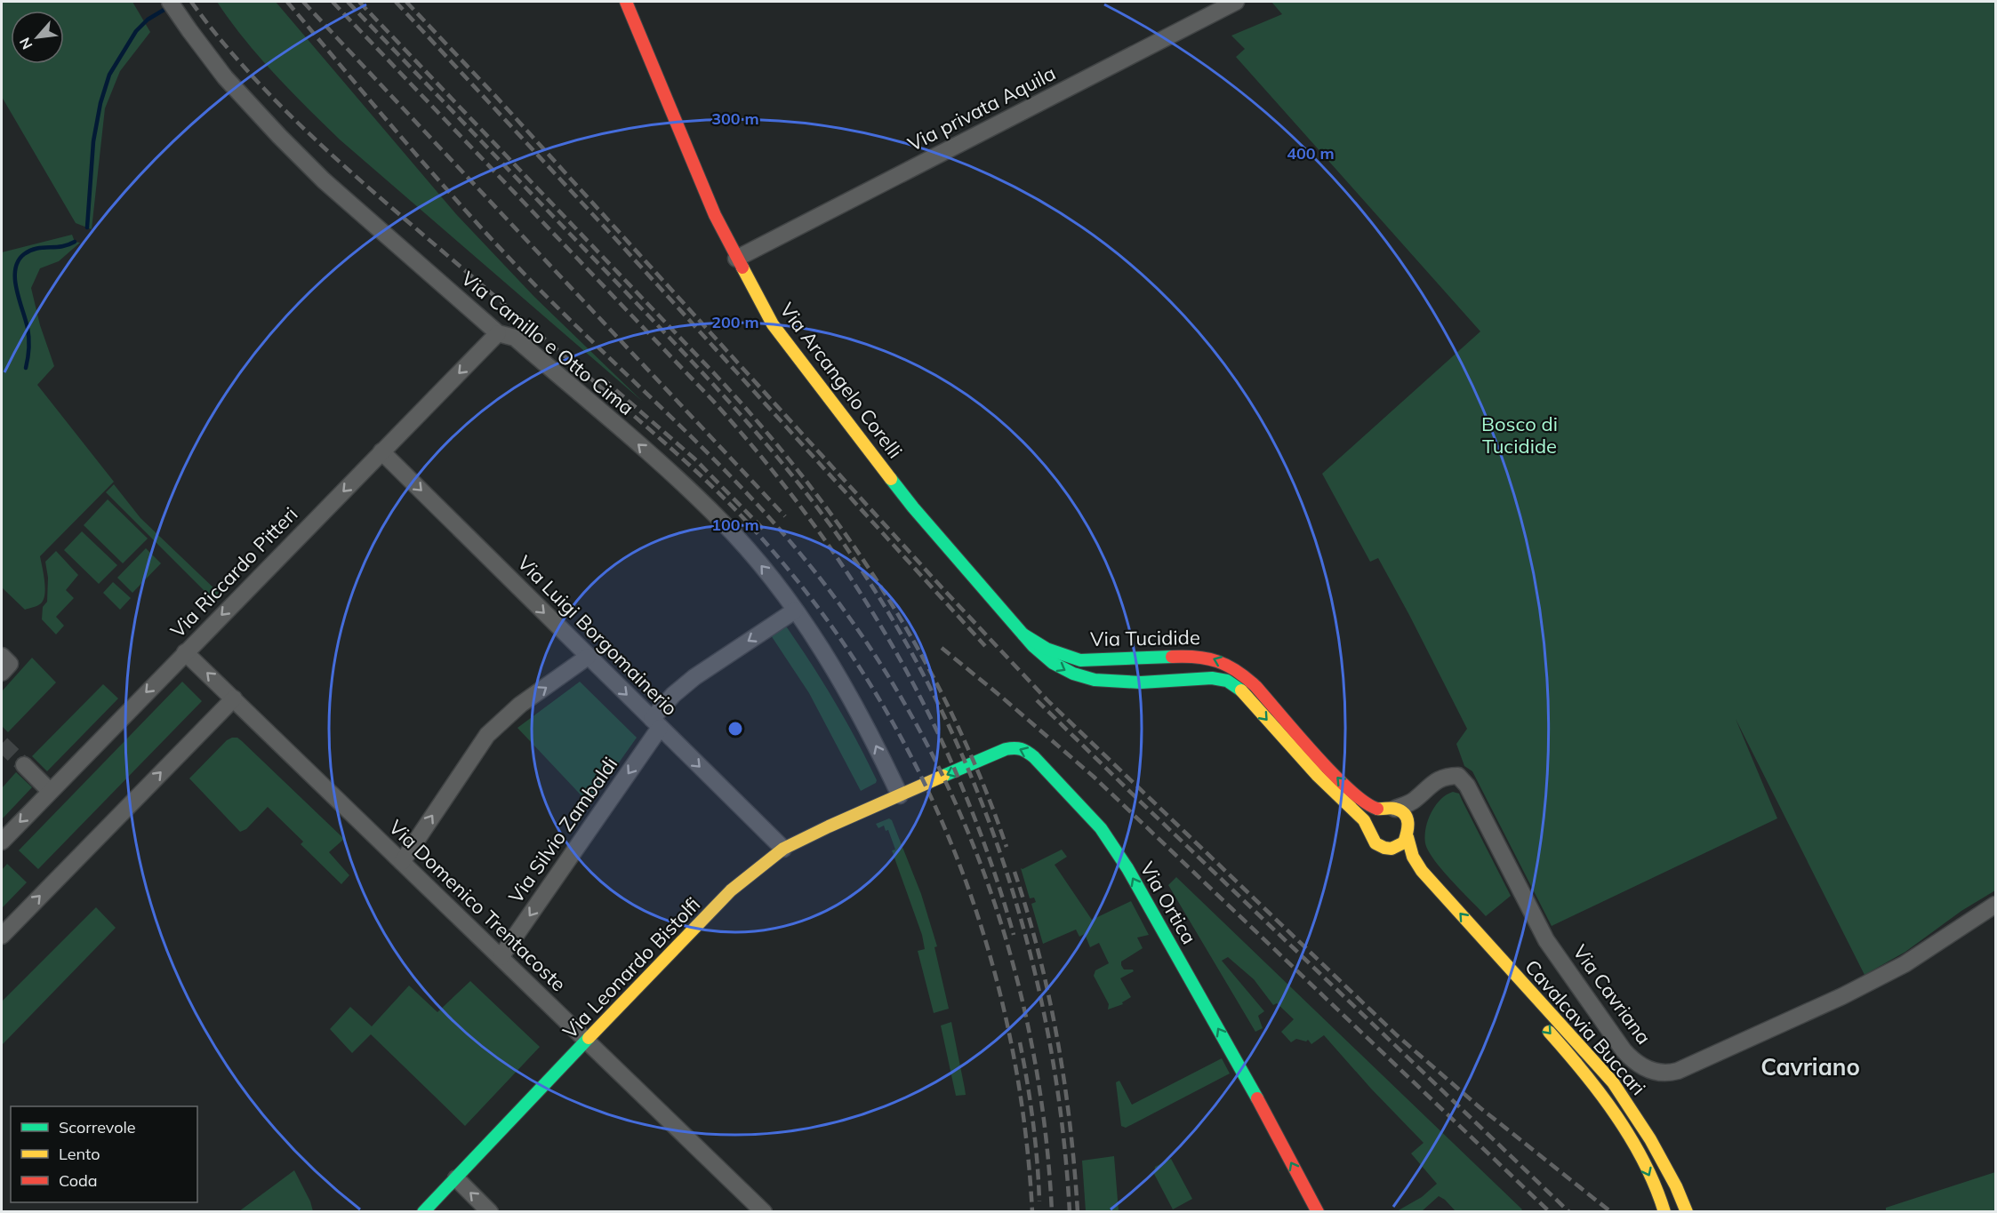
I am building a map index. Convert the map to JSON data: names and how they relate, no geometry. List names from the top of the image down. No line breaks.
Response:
{"streets":{"street":["Via privata Aquila","Via Camillo e Otto Cima","Via Arcangelo Corelli","Via Riccardo Pitteri","Via Luigi Borgomainerio","Via Tucidide","Via Silvio Zambaldi","Via Ortica","Via Domenico Trentacoste","Via Leonardo Bistolfi","Via Cavriana","Cavalcavia Buccari"]},"crossings":[["Via privata Aquila","Via Arcangelo Corelli"],["Via Camillo e Otto Cima","Via Riccardo Pitteri"],["Via Camillo e Otto Cima","Via Silvio Zambaldi"],["Via Camillo e Otto Cima","Via Ortica"],["Via Camillo e Otto Cima","Via Leonardo Bistolfi"],["Via Arcangelo Corelli","Via Tucidide"],["Via Riccardo Pitteri","Via Luigi Borgomainerio"],["Via Riccardo Pitteri","Via Domenico Trentacoste"],["Via Luigi Borgomainerio","Via Silvio Zambaldi"],["Via Luigi Borgomainerio","Via Leonardo Bistolfi"],["Via Tucidide","Via Cavriana"],["Via Tucidide","Cavalcavia Buccari"],["Via Silvio Zambaldi","Via Domenico Trentacoste"],["Via Ortica","Via Leonardo Bistolfi"],["Via Domenico Trentacoste","Via Leonardo Bistolfi"]],"one_way":["Via Camillo e Otto Cima","Via Luigi Borgomainerio","Via Ortica"],"districts":["Cavriano"],"parks":["Bosco di Tucidide"],"legend":["Scorrevole","Lento","Coda"],"north":"bottom left","rings":["300 m","400 m","200 m","100 m"]}
